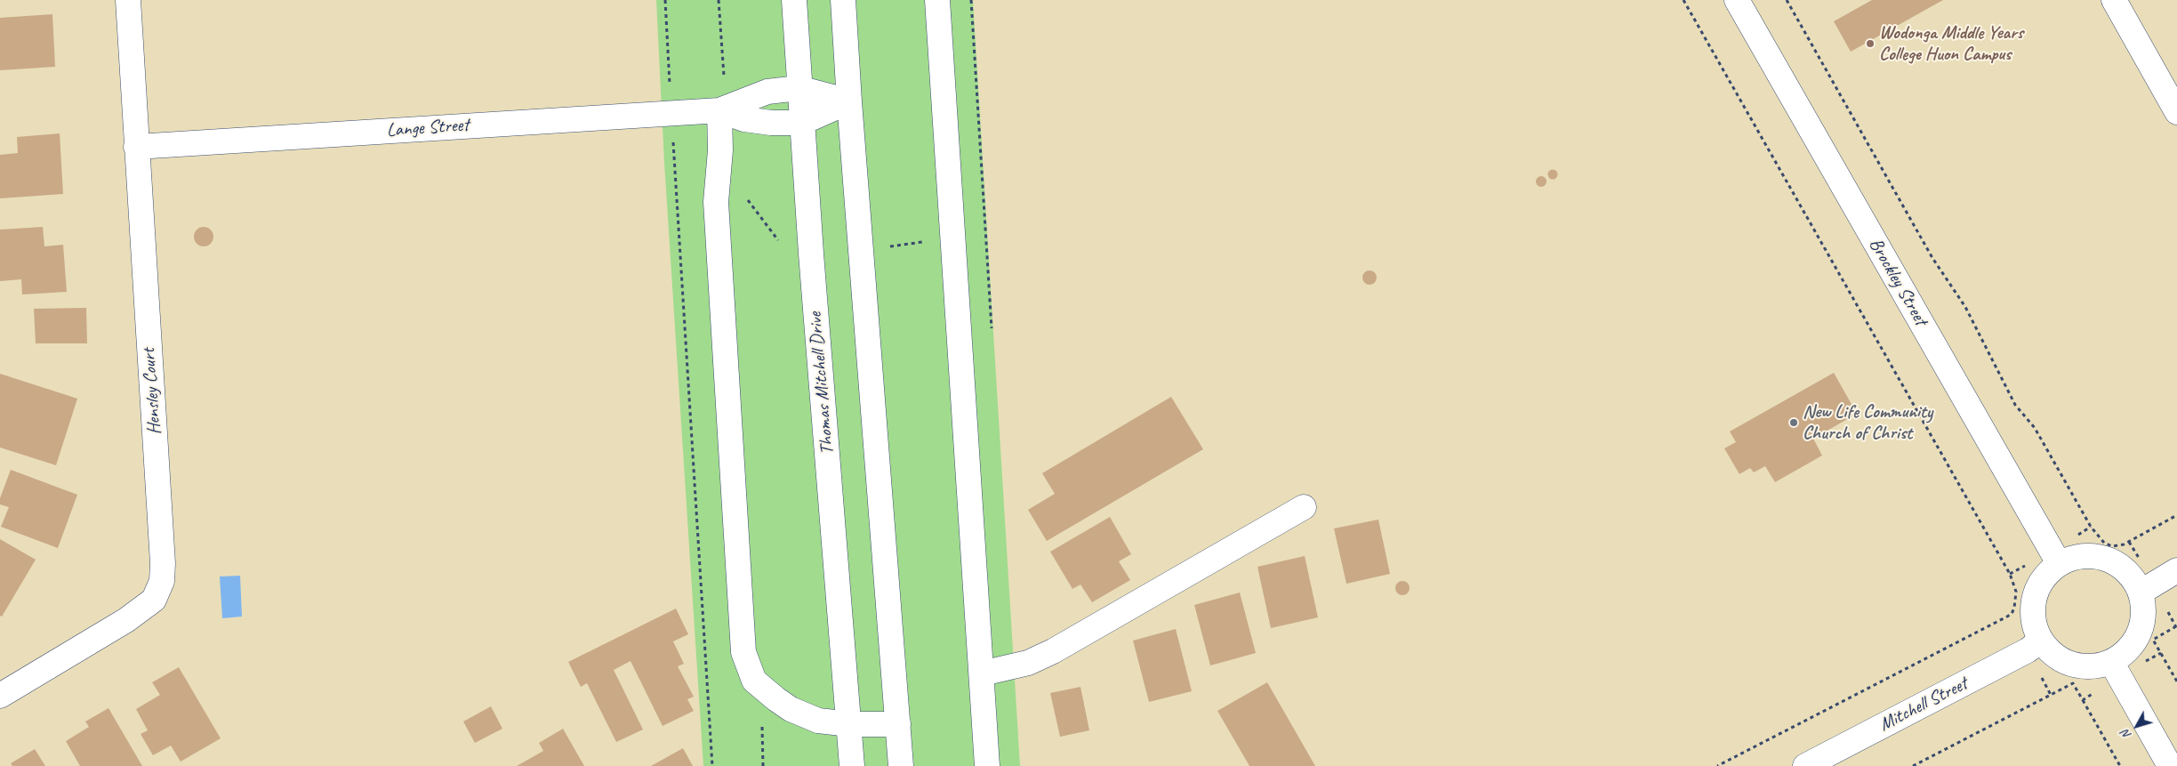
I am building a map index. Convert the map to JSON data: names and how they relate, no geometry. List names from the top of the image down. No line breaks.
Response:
{"streets":{"street":["Lange Street","Brockley Street","Thomas Mitchell Drive","Hensley Court","Mitchell Street"]},"crossings":[["Lange Street","Thomas Mitchell Drive"],["Lange Street","Hensley Court"],["Brockley Street","Mitchell Street"]],"places":["Wodonga Middle Years College Huon Campus","New Life Community Church of Christ"],"north":"bottom left"}
